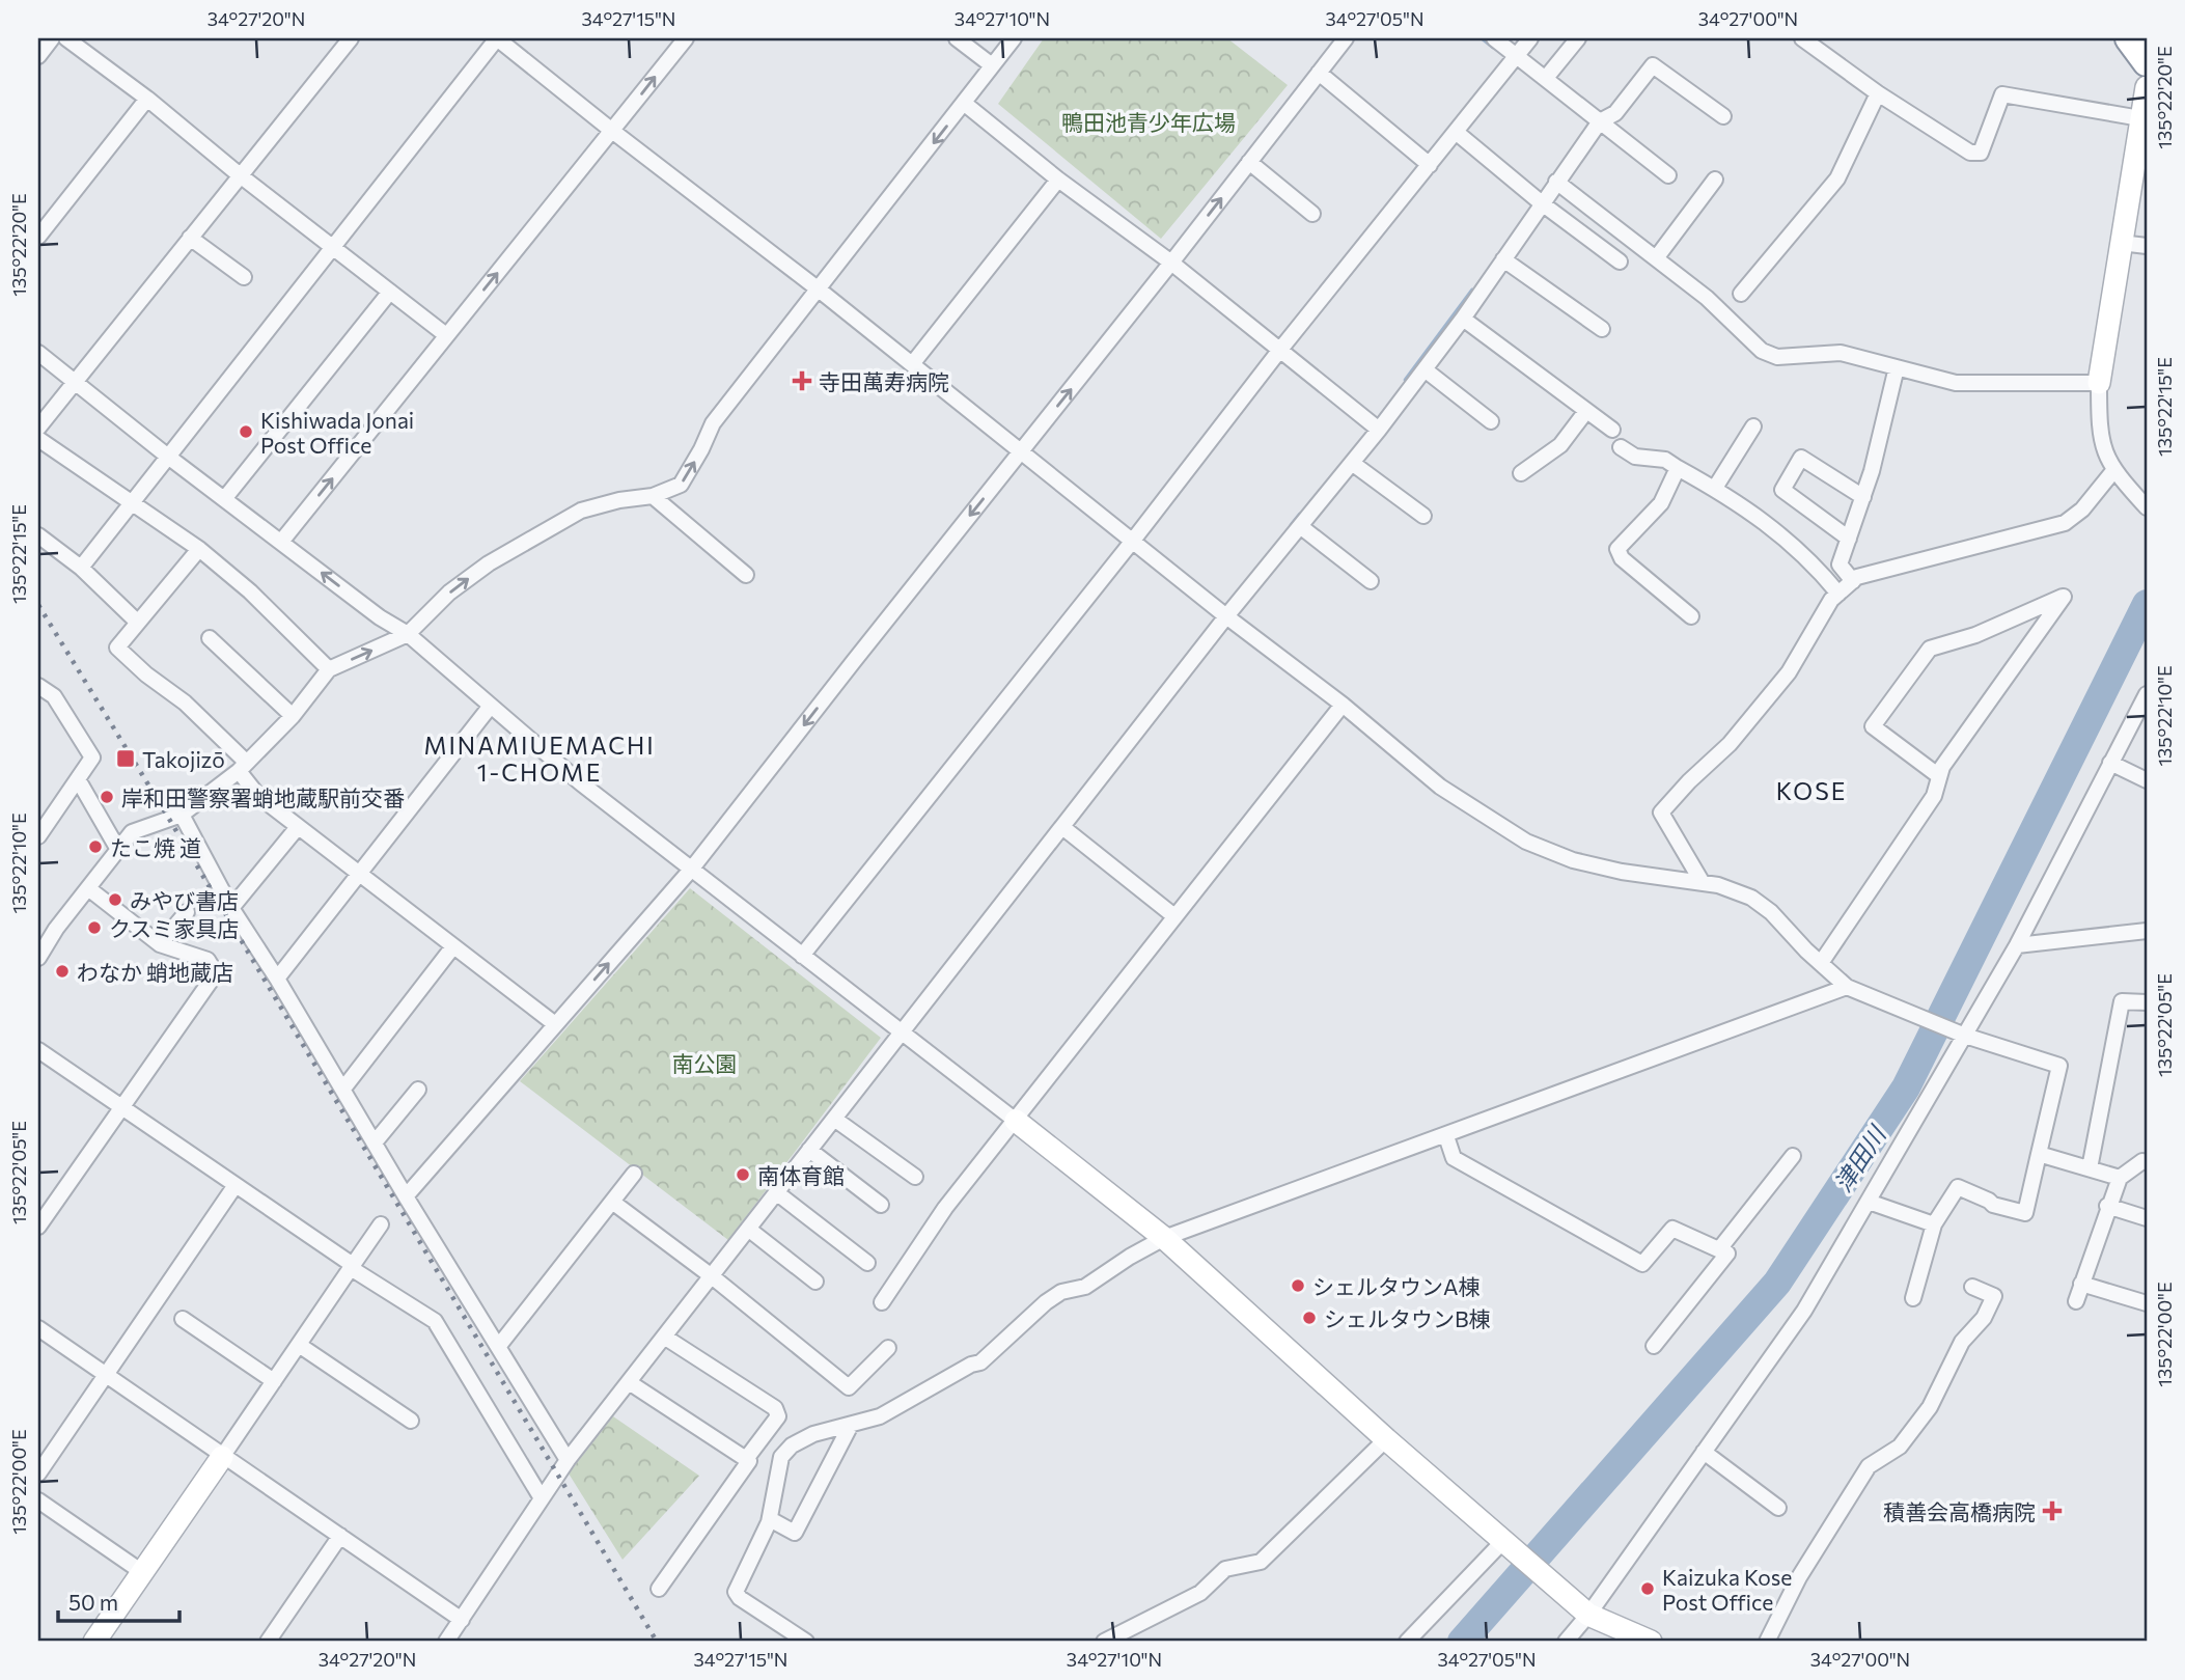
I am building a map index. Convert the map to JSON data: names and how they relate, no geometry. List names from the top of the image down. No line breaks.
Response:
{"districts":["MINAMIUEMACHI 1-CHOME","KOSE"],"water":["津田川"],"parks":["鴨田池青少年広場","南公園"],"places":{"health":["寺田萬寿病院","積善会高橋病院"],"other":["Kishiwada Jonai Post Office","岸和田警察署蛸地蔵駅前交番","たこ焼 道","みやび書店","クスミ家具店","わなか 蛸地蔵店","南体育館","シェルタウンA棟","シェルタウンB棟","Kaizuka Kose Post Office"],"transit":["Takojizō"]},"scale_bar":"50 m","coordinates":["34°27'20\"N","34°27'15\"N","34°27'10\"N","34°27'05\"N","34°27'00\"N","135°22'20\"E","135°22'15\"E","135°22'10\"E","135°22'05\"E","135°22'00\"E"]}
